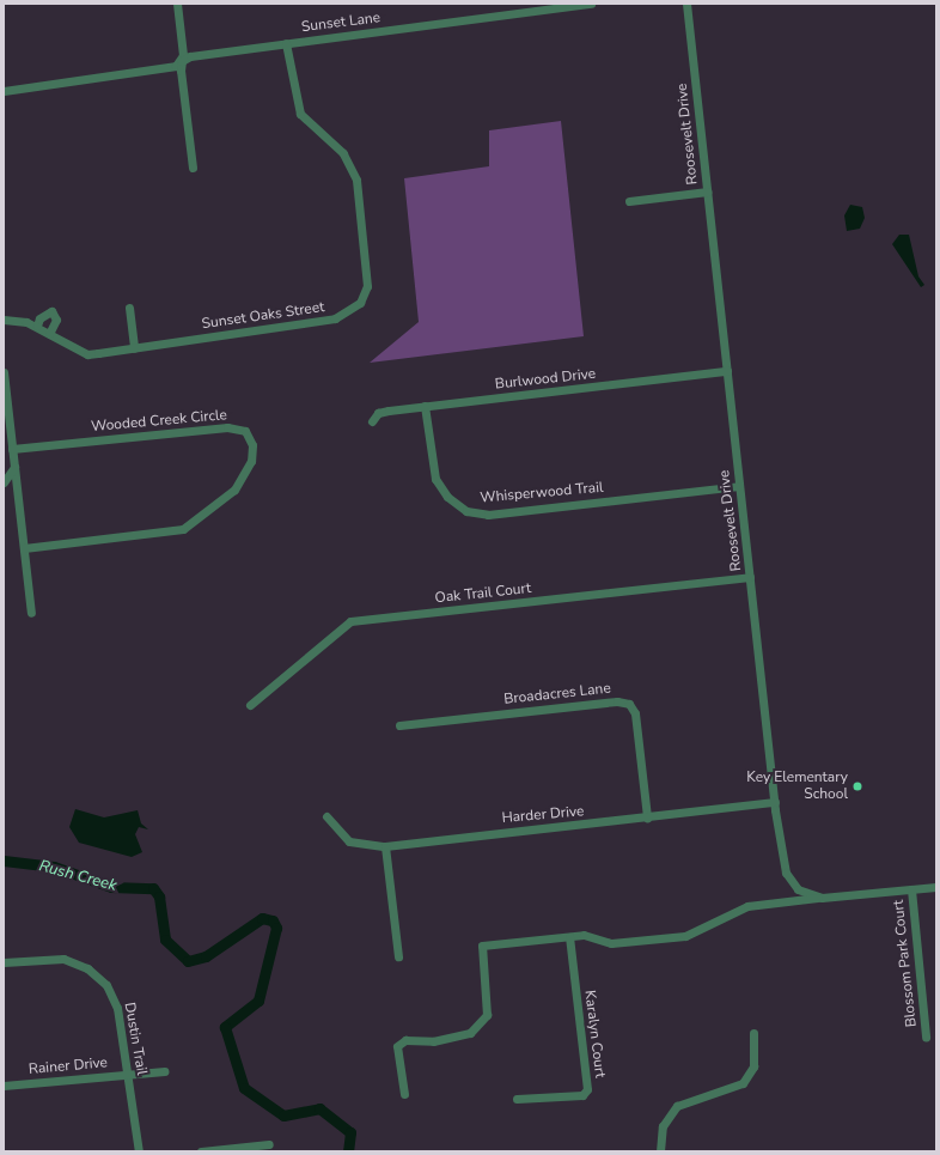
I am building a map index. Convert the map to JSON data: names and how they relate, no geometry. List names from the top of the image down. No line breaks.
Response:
{"streets":{"street":["Sunset Lane","Roosevelt Drive","Sunset Oaks Street","Burlwood Drive","Wooded Creek Circle","Whisperwood Trail","Oak Trail Court","Broadacres Lane","Harder Drive","Blossom Park Court","Karalyn Court","Dustin Trail","Rainer Drive"]},"crossings":[["Sunset Lane","Sunset Oaks Street"],["Roosevelt Drive","Burlwood Drive"],["Roosevelt Drive","Whisperwood Trail"],["Roosevelt Drive","Oak Trail Court"],["Roosevelt Drive","Harder Drive"],["Burlwood Drive","Whisperwood Trail"],["Broadacres Lane","Harder Drive"],["Dustin Trail","Rainer Drive"]],"water":["Rush Creek"],"places":["Key Elementary School"]}
